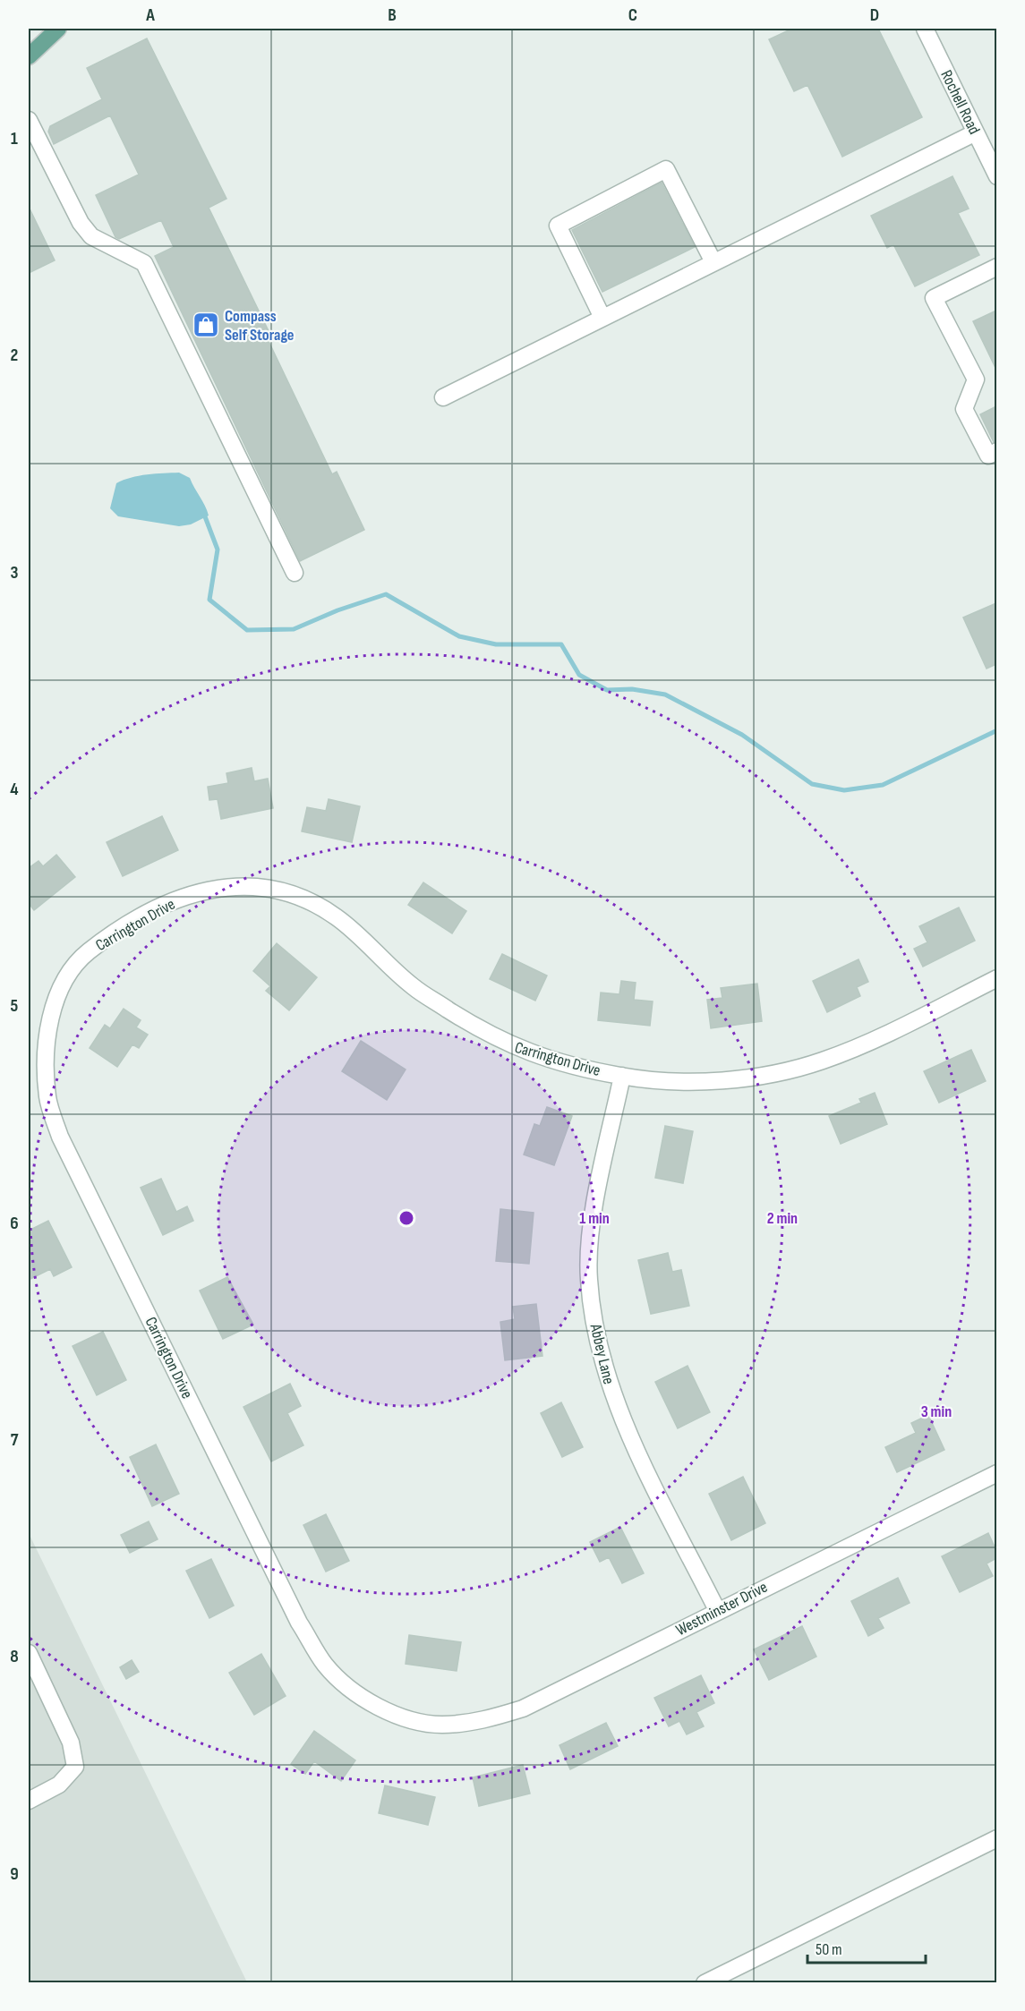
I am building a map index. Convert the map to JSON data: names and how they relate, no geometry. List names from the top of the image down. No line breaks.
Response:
{"streets":{"street":["Rochell Road","Carrington Drive","Abbey Lane","Westminster Drive"]},"crossings":[["Carrington Drive","Abbey Lane"],["Carrington Drive","Westminster Drive"],["Abbey Lane","Westminster Drive"]],"places":{"shop":["Compass Self Storage"]},"scale_bar":"50 m","grid":{"columns":["A","B","C","D"],"rows":["1","2","3","4","5","6","7","8","9"]},"rings":["1 min","2 min","3 min"]}
